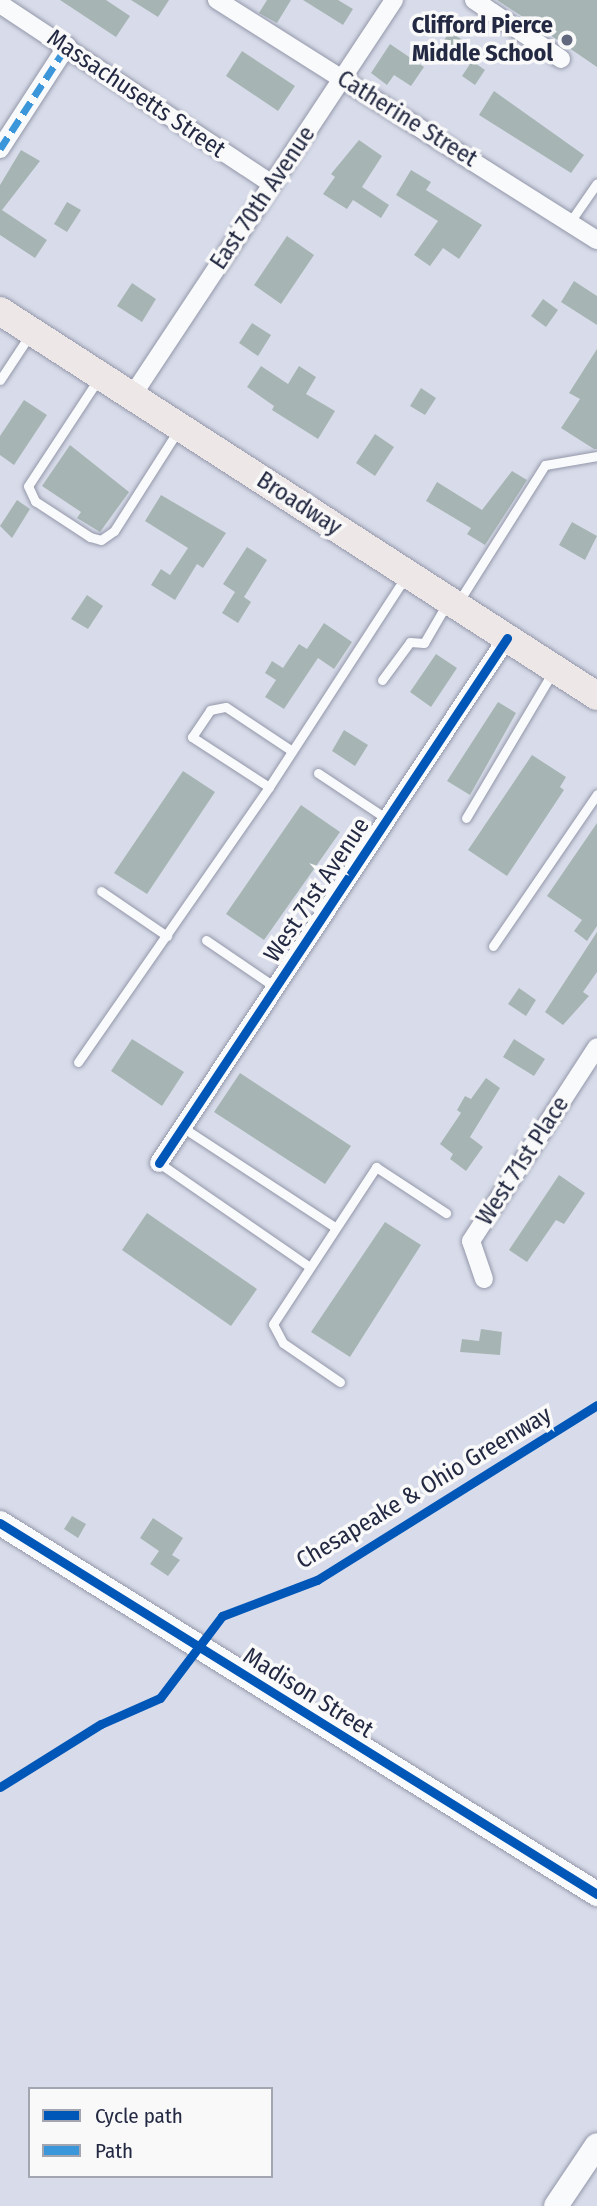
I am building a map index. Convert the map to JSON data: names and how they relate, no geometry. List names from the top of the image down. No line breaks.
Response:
{"streets":{"main road":["Broadway"],"street":["Massachusetts Street","Catherine Street","East 70th Avenue","West 71st Avenue","West 71st Place","Madison Street"],"cycle path":["Chesapeake & Ohio Greenway"]},"crossings":[["Massachusetts Street","East 70th Avenue"],["Catherine Street","East 70th Avenue"],["East 70th Avenue","Broadway"],["Broadway","West 71st Avenue"]],"places":["Clifford Pierce Middle School"],"legend":["Cycle path","Path"]}
